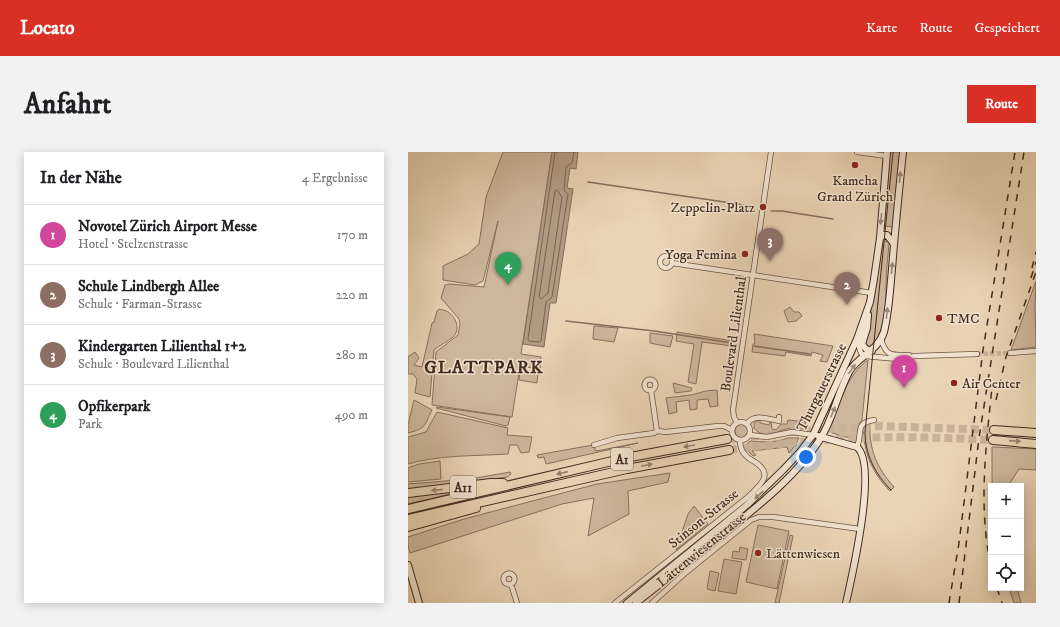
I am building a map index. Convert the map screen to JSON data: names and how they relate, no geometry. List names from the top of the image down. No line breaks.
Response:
{"streets":{"highway":["A1","A11"],"main road":["Thurgauerstrasse"],"street":["Boulevard Lilienthal","Stinson-Strasse","Lättenwiesenstrasse"]},"crossings":[["Boulevard Lilienthal","Stinson-Strasse"],["A1","A11"]],"districts":["GLATTPARK"],"places":["Kameha Grand Zürich","Zeppelin-Platz","Yoga Femina","TMC","Air Center","Lättenwiesen"],"page":{"header":"Locato","nav":["Karte","Route","Gespeichert"],"buttons":"Route","title":"Anfahrt","heading":["In der Nähe","4 Ergebnisse"],"list":[{"mark":"1","name":"Novotel Zürich Airport Messe","note":"Hotel · Stelzenstrasse","value":"170 m"},{"mark":"2","name":"Schule Lindbergh Allee","note":"Schule · Farman-Strasse","value":"220 m"},{"mark":"3","name":"Kindergarten Lilienthal 1+2","note":"Schule · Boulevard Lilienthal","value":"280 m"},{"mark":"4","name":"Opfikerpark","note":"Park","value":"490 m"}],"pins":["3","4","2","1"],"map_buttons":["+","−"]}}
